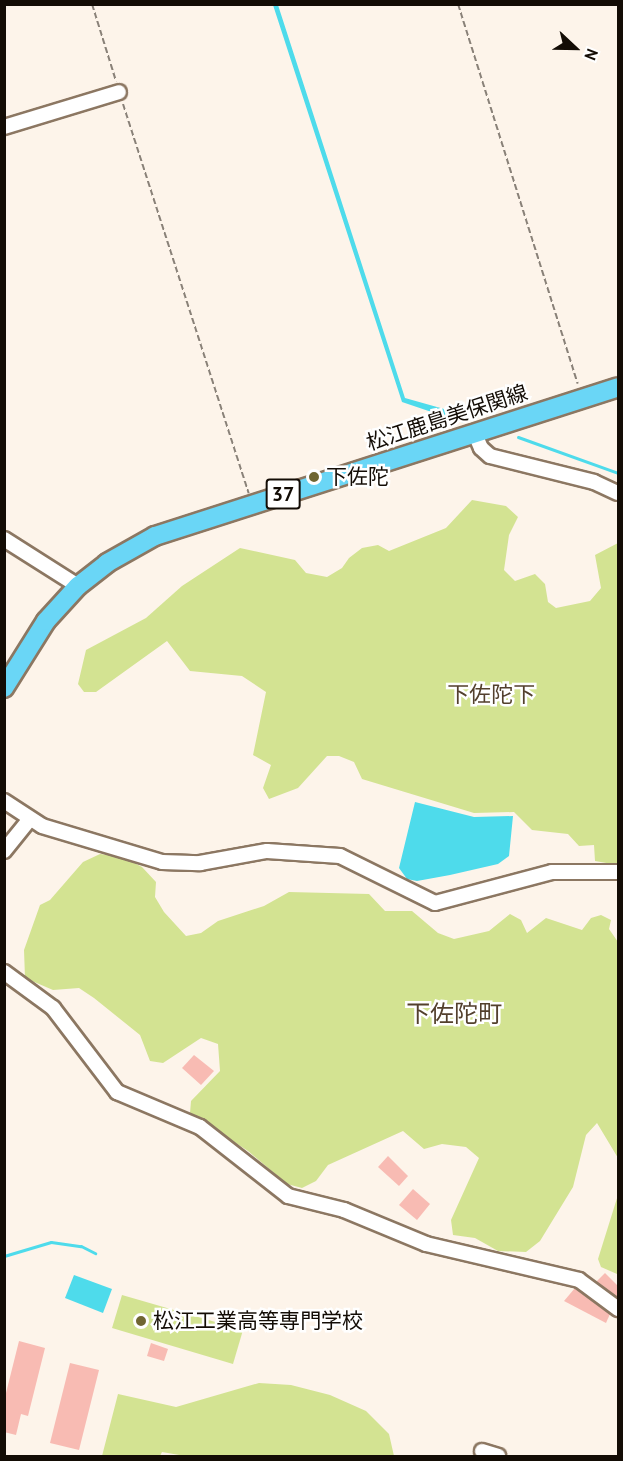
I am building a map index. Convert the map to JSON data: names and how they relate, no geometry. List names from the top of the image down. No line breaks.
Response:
{"streets":{"main road":["松江鹿島美保関線","37"]},"districts":["下佐陀下","下佐陀町"],"places":["下佐陀","松江工業高等専門学校"],"north":"right"}
